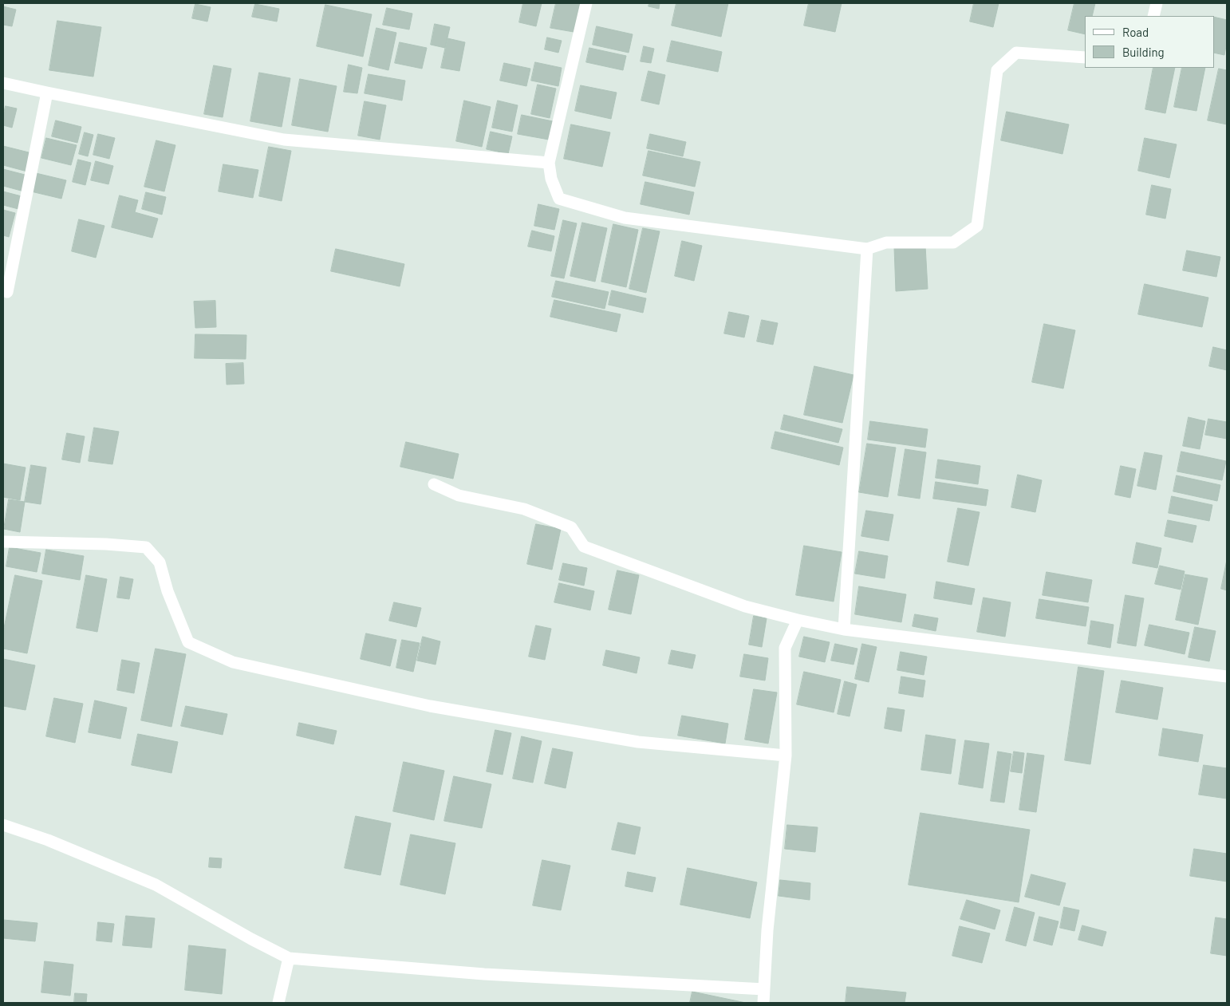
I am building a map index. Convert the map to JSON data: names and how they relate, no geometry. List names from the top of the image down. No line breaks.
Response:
{"legend":["Road","Building"]}
